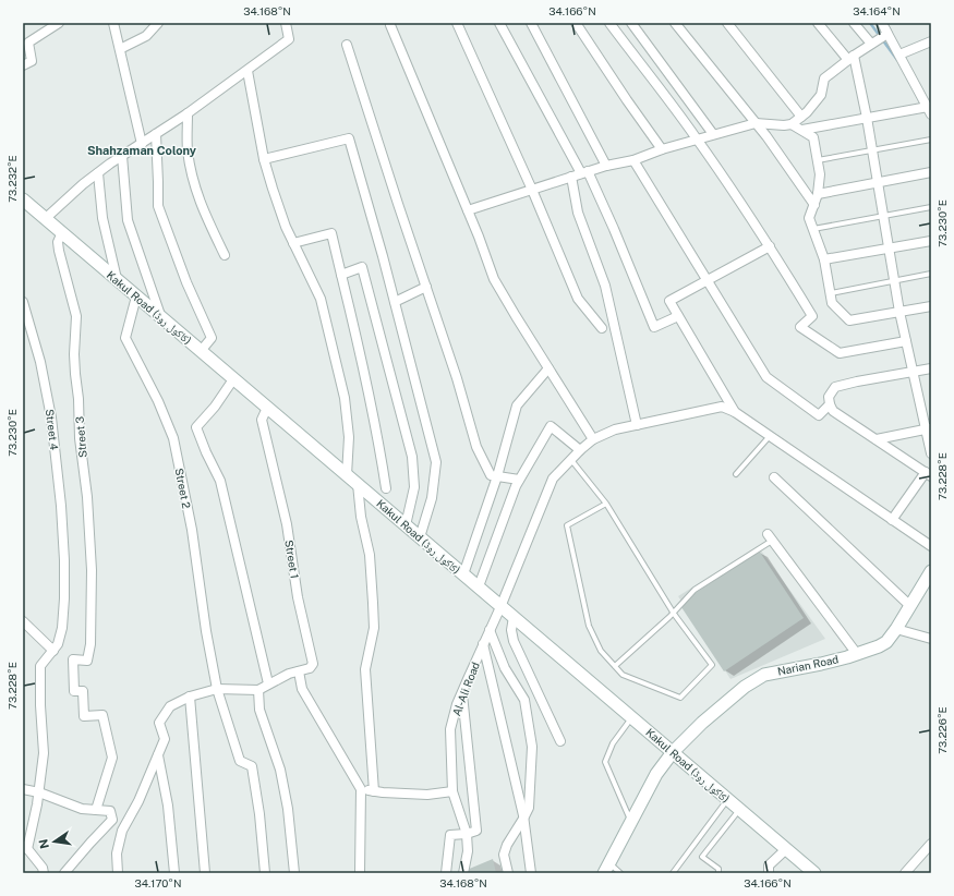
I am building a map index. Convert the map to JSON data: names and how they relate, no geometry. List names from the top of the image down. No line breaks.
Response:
{"streets":{"main road":["Kakul Road (کاکول روڈ)","Narian Road"],"street":["Street 4","Street 3","Street 2","Street 1","Al-Ali Road"]},"crossings":[["Kakul Road (کاکول روڈ)","Street 3"],["Kakul Road (کاکول روڈ)","Street 2"],["Kakul Road (کاکول روڈ)","Street 1"],["Kakul Road (کاکول روڈ)","Narian Road"],["Kakul Road (کاکول روڈ)","Al-Ali Road"]],"districts":["Shahzaman Colony"],"north":"left","coordinates":["34.168°N","34.166°N","34.164°N","73.232°E","73.230°E","73.228°E","73.226°E","34.170°N"]}
